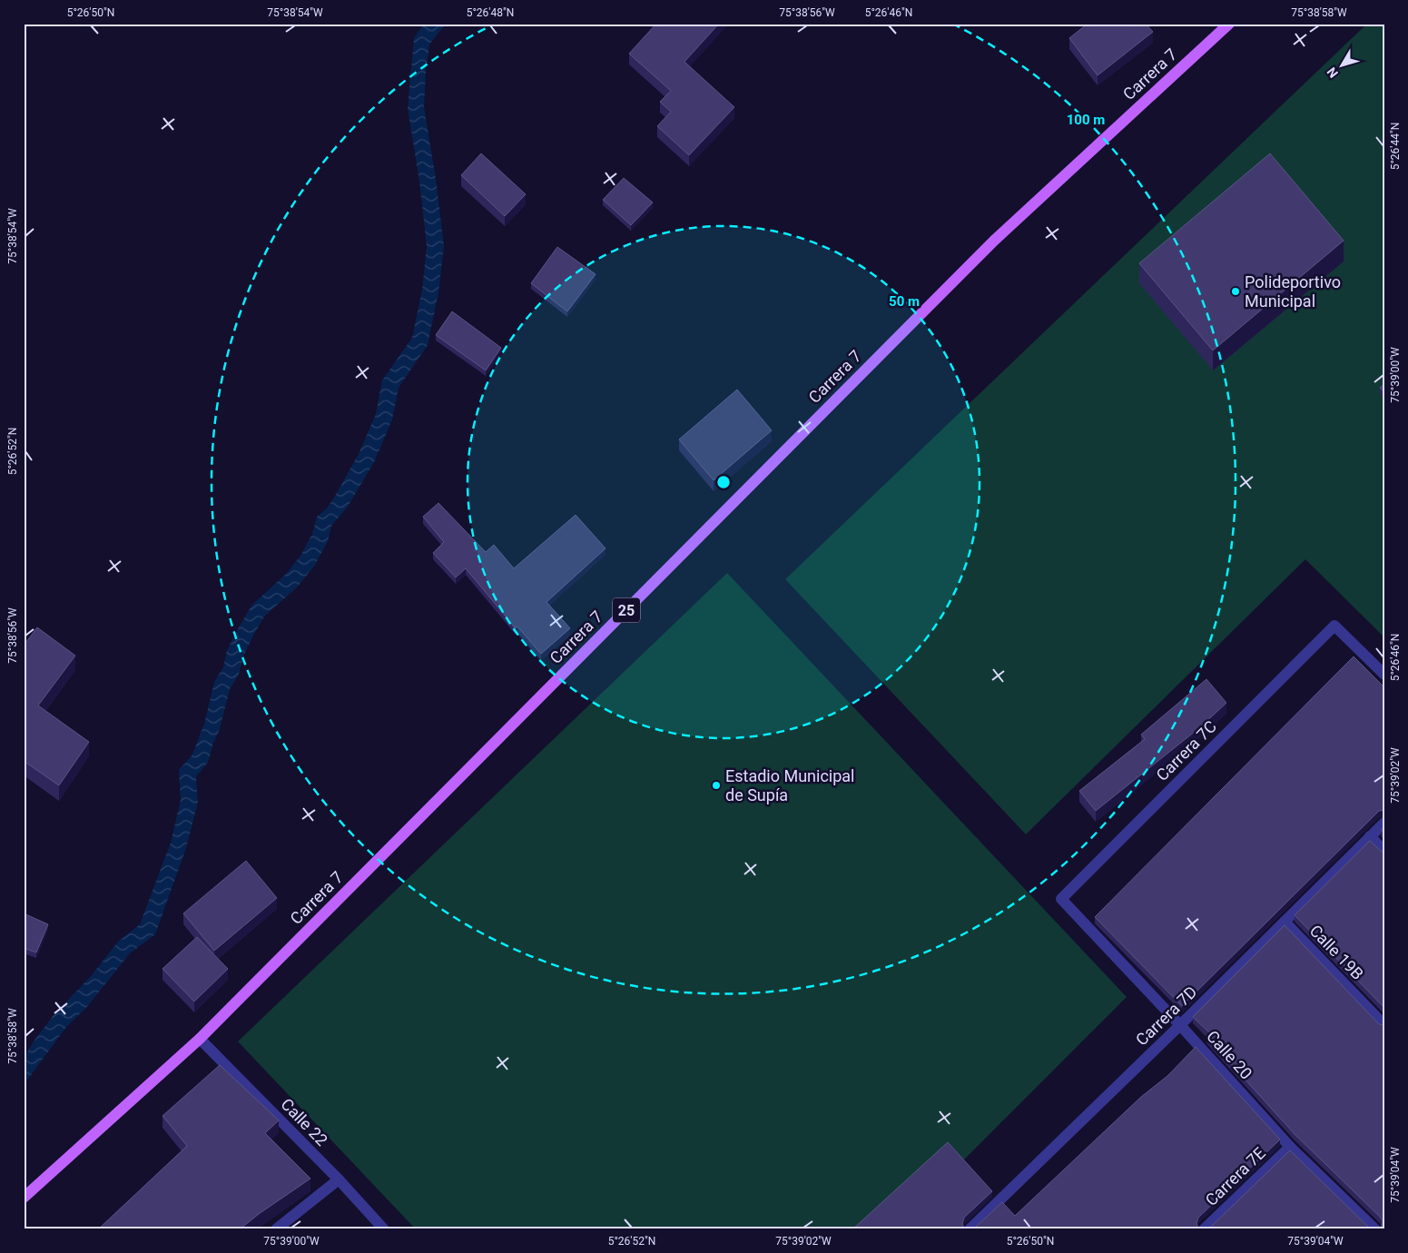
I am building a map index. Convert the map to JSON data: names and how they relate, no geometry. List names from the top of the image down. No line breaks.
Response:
{"streets":{"main road":["Carrera 7","25"],"street":["Carrera 7C","Calle 19B","Carrera 7D","Calle 20","Calle 22","Carrera 7E"]},"crossings":[["Carrera 7","Calle 22"],["Carrera 7C","Calle 20"],["Calle 19B","Carrera 7D"],["Carrera 7D","Calle 20"],["Calle 20","Carrera 7E"]],"places":["Polideportivo Municipal","Estadio Municipal de Supía"],"north":"bottom left","coordinates":["5°26'50\"N","75°38'54\"W","5°26'48\"N","75°38'56\"W","5°26'46\"N","75°38'58\"W","5°26'44\"N","75°39'00\"W","5°26'52\"N","75°39'02\"W","75°39'04\"W"],"rings":["100 m","50 m"]}
